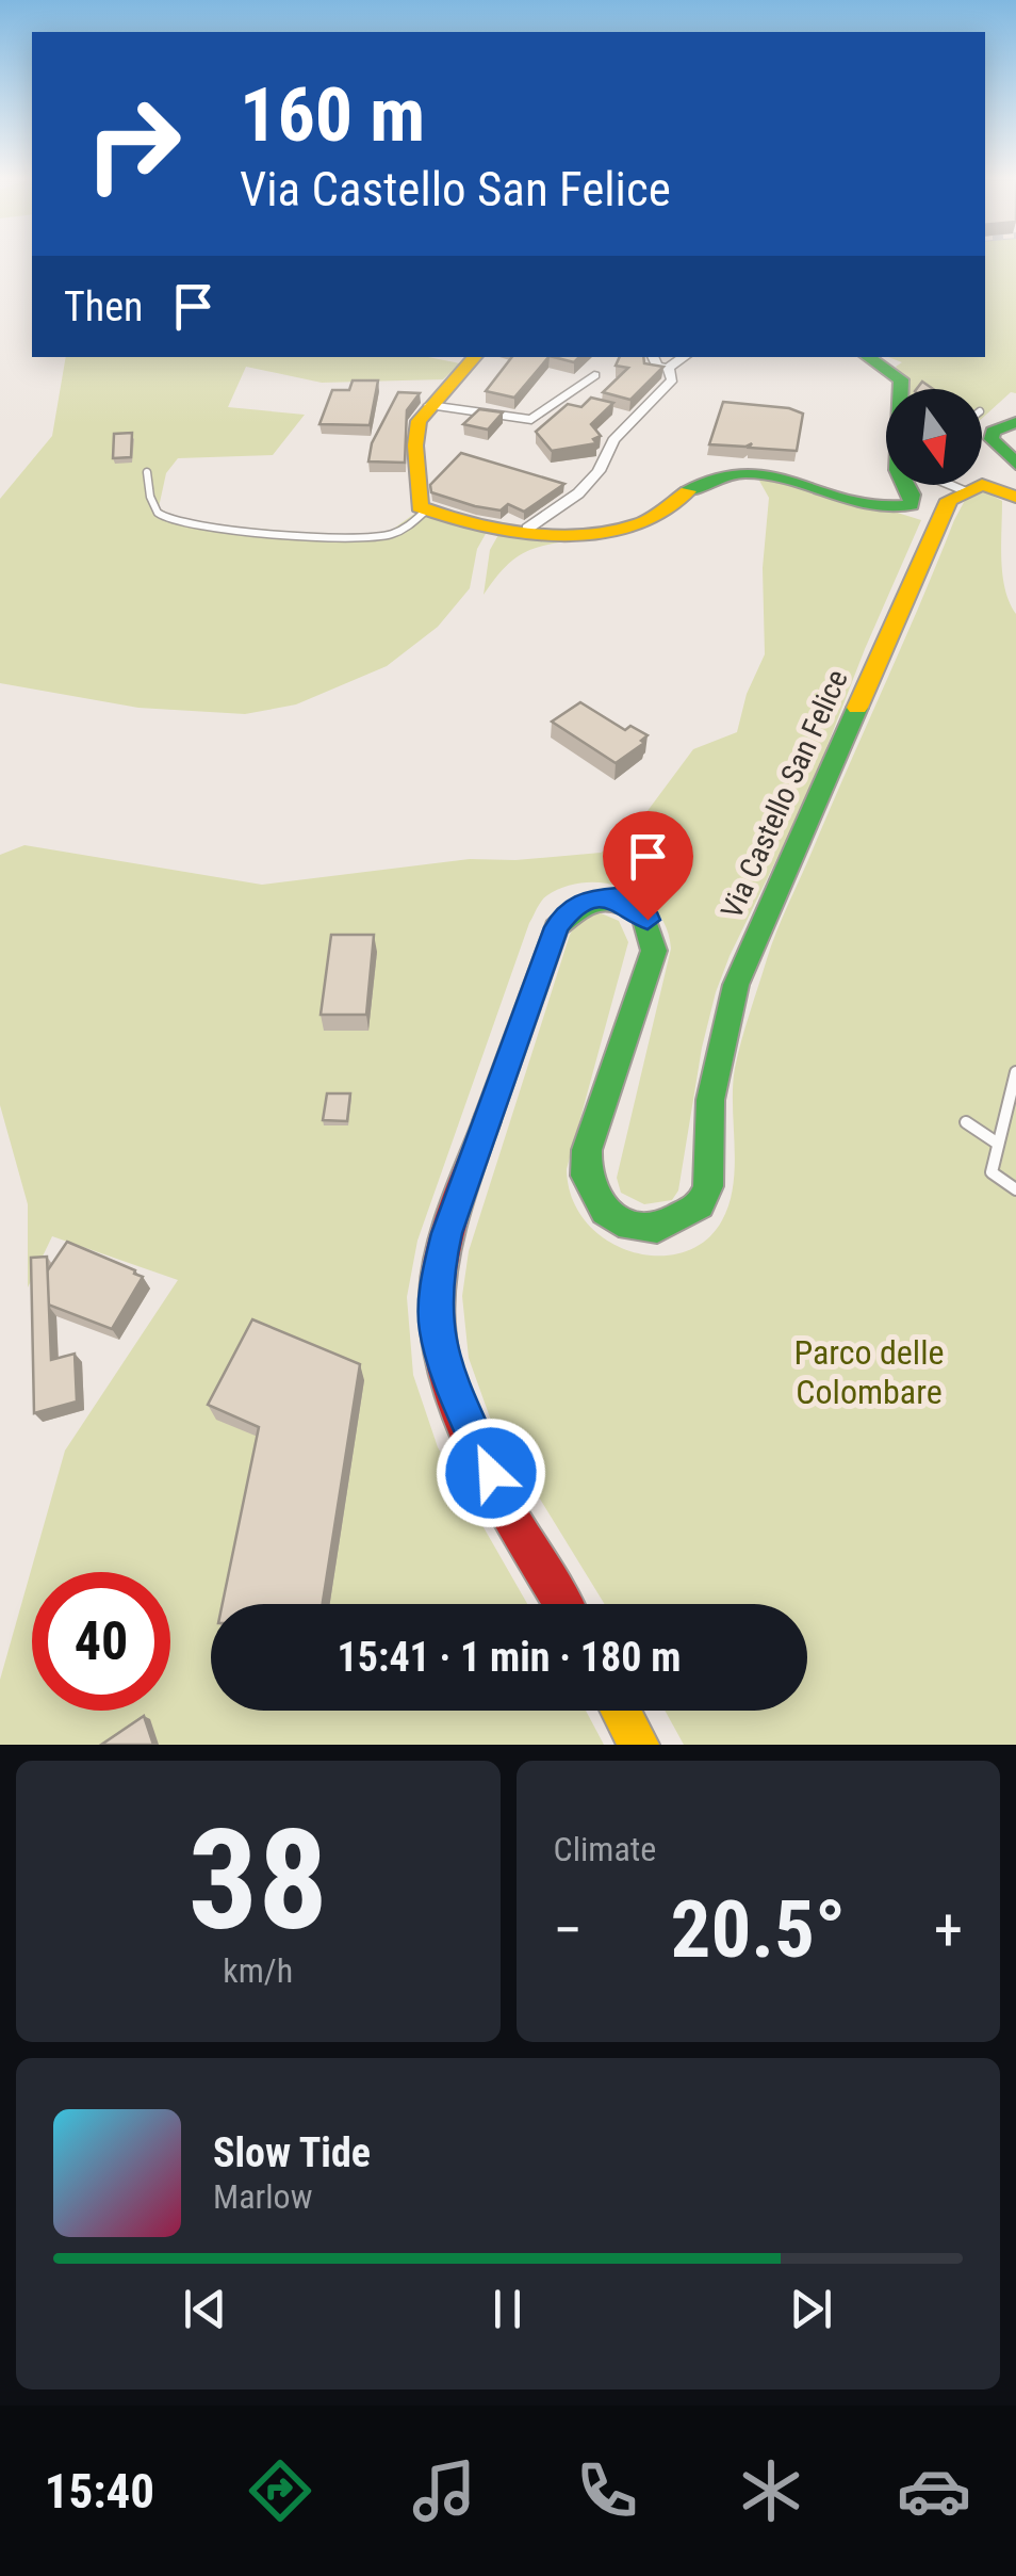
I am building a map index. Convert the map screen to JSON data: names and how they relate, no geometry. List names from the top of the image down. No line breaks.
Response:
{"streets":{"street":["Via Castello San Felice"]},"parks":["Parco delle Colombare"],"north":"bottom","page":{"turn":["160 m","Via Castello San Felice"],"then":"Then","limit":"40","trip":"15:41 · 1 min · 180 m","tile":[["38","km/h"],"Climate"],"heat":["−","20.5°","+"],"song":["Slow Tide","Marlow"],"tabs":"15:40"}}
